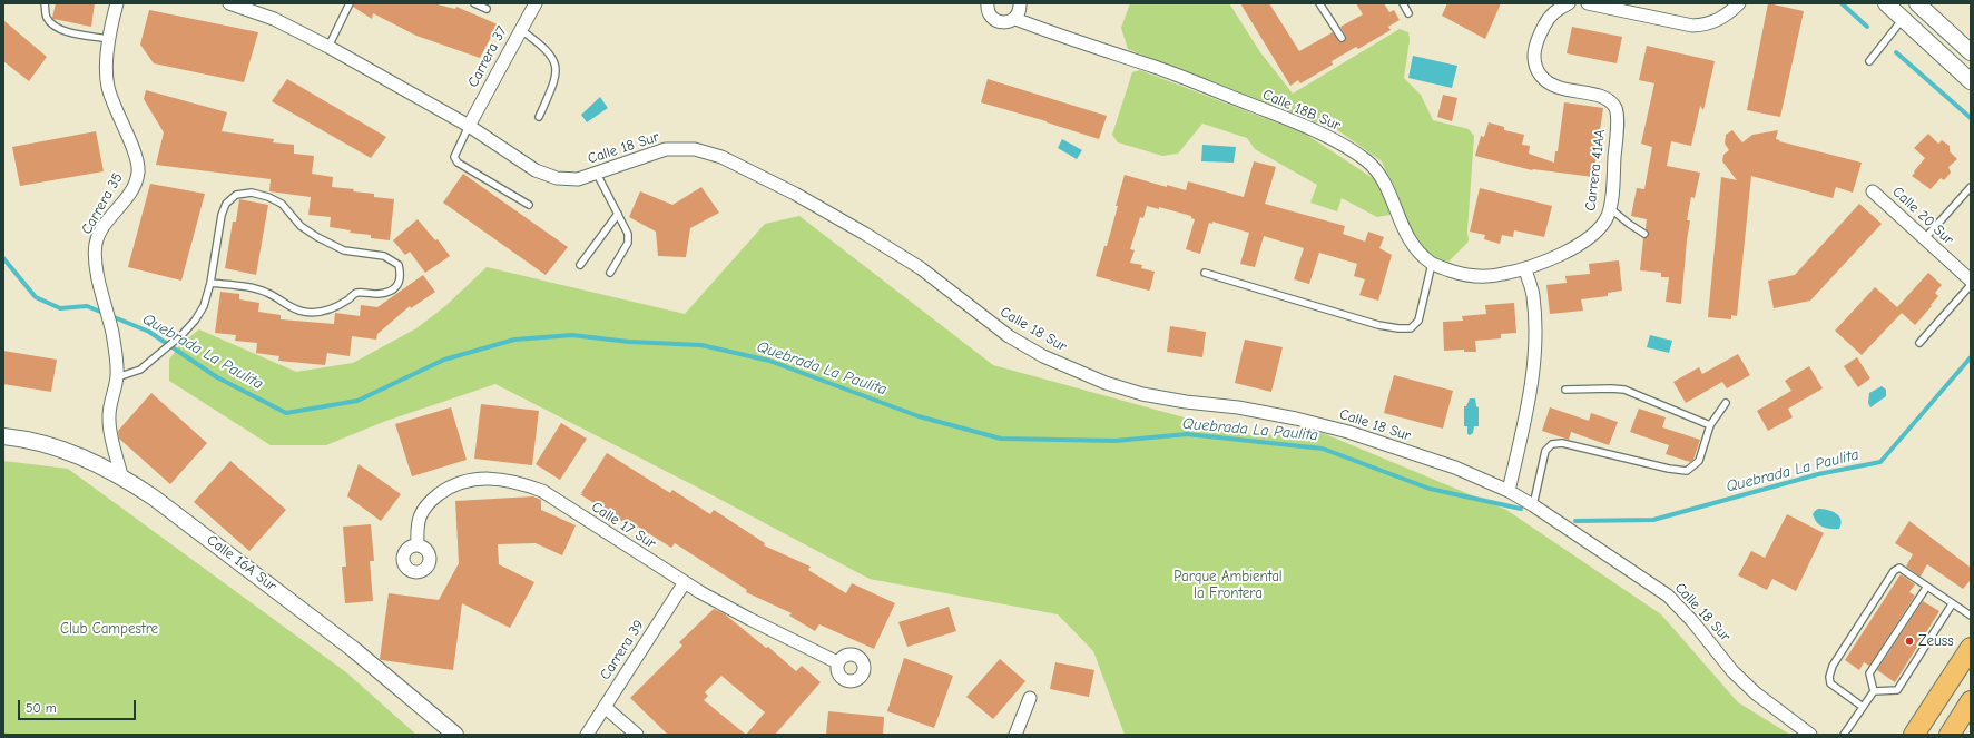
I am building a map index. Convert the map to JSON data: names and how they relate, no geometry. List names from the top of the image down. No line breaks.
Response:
{"streets":{"street":["Carrera 37","Calle 18B Sur","Calle 18 Sur","Carrera 41AA","Carrera 35","Calle 20 Sur","Calle 17 Sur","Calle 16A Sur","Carrera 39"]},"crossings":[["Carrera 37","Calle 18 Sur"],["Calle 18B Sur","Carrera 41AA"],["Carrera 35","Calle 16A Sur"],["Calle 17 Sur","Carrera 39"]],"water":["Quebrada La Paulita"],"parks":["Parque Ambiental la Frontera","Club Campestre"],"places":["Zeuss"],"scale_bar":"50 m"}
